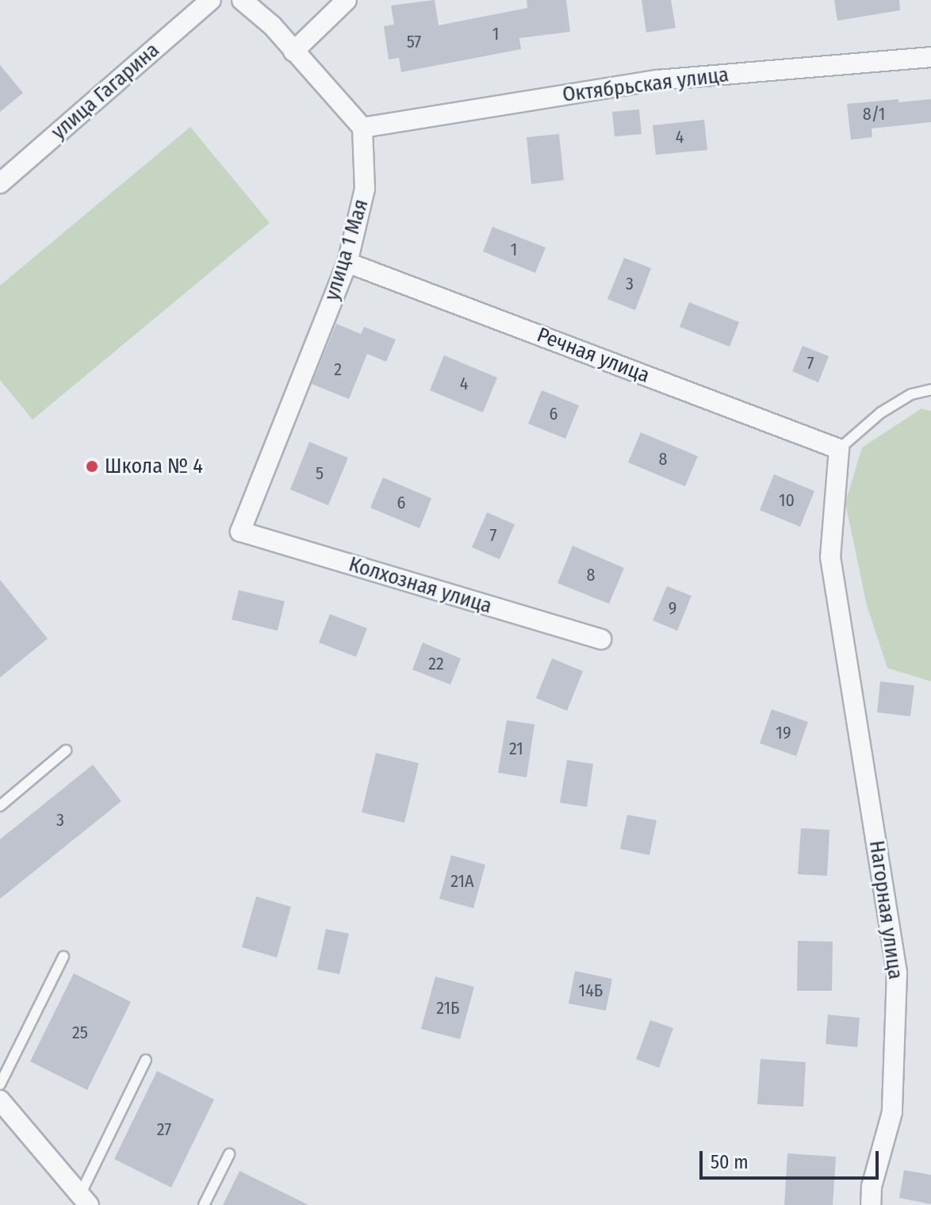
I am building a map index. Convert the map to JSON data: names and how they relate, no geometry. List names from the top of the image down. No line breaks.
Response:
{"streets":{"street":["Октябрьская улица","улица Гагарина","улица 1 Мая","Речная улица","Колхозная улица","Нагорная улица"]},"crossings":[["Октябрьская улица","улица 1 Мая"],["улица 1 Мая","Речная улица"],["улица 1 Мая","Колхозная улица"],["Речная улица","Нагорная улица"]],"places":["Школа № 4"],"house_numbers":["1","57","8/1","4","1","3","7","2","4","6","8","5","10","6","7","8","9","22","19","21","3","21А","14Б","21Б","25","27"],"scale_bar":"50 m"}
